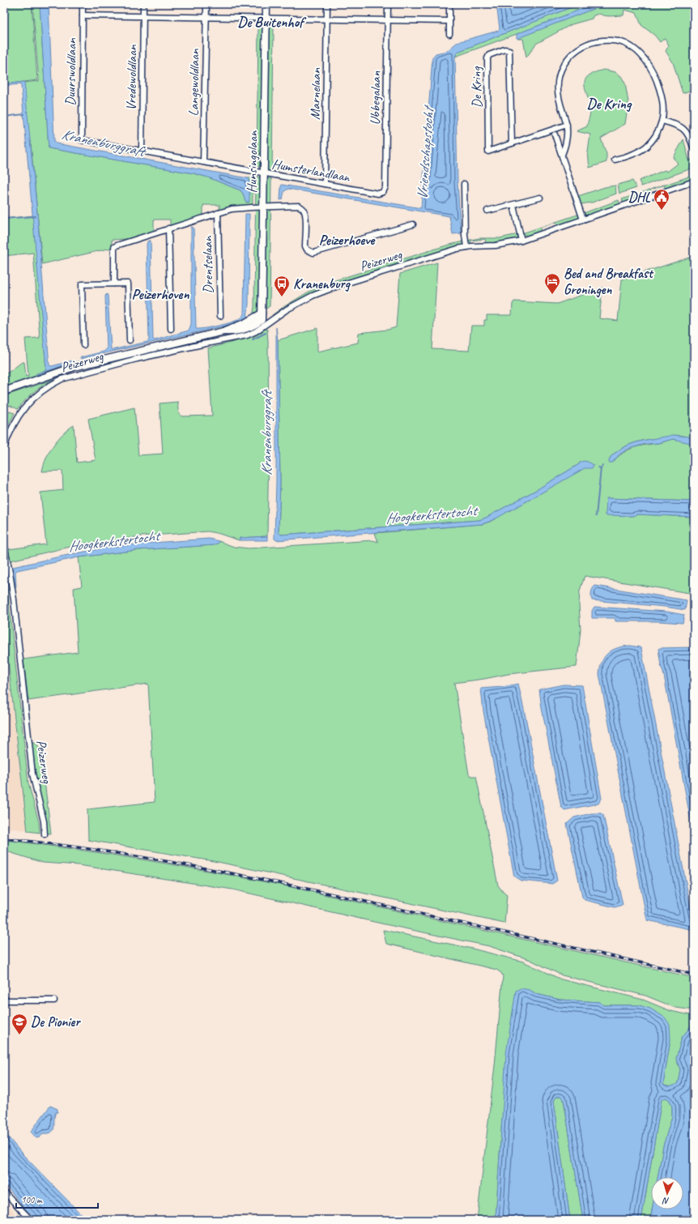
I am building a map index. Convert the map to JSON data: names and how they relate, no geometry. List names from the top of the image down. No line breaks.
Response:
{"streets":{"street":["Duurswoldlaan","Vredewoldlaan","Langewoldlaan","De Kring","Marnelaan","Ubbegalaan","Hunsingolaan","Humsterlandlaan","Peizerweg","Drentselaan"]},"crossings":[["Duurswoldlaan","Humsterlandlaan"],["Vredewoldlaan","Humsterlandlaan"],["Langewoldlaan","Humsterlandlaan"],["Marnelaan","Humsterlandlaan"],["Ubbegalaan","Humsterlandlaan"],["Hunsingolaan","Humsterlandlaan"],["Hunsingolaan","Peizerweg"],["Hunsingolaan","Drentselaan"]],"districts":["De Buitenhof","De Kring","Peizerhoeve","Peizerhoven"],"water":["Kranenburggraft","Vriendschapstocht","Hoogkerkstertocht"],"places":{"public building":["DHL"],"hotel":["Bed and Breakfast Groningen"],"bus stop":["Kranenburg"],"school or university":["De Pionier"]},"scale_bar":"100 m","north":"bottom"}
